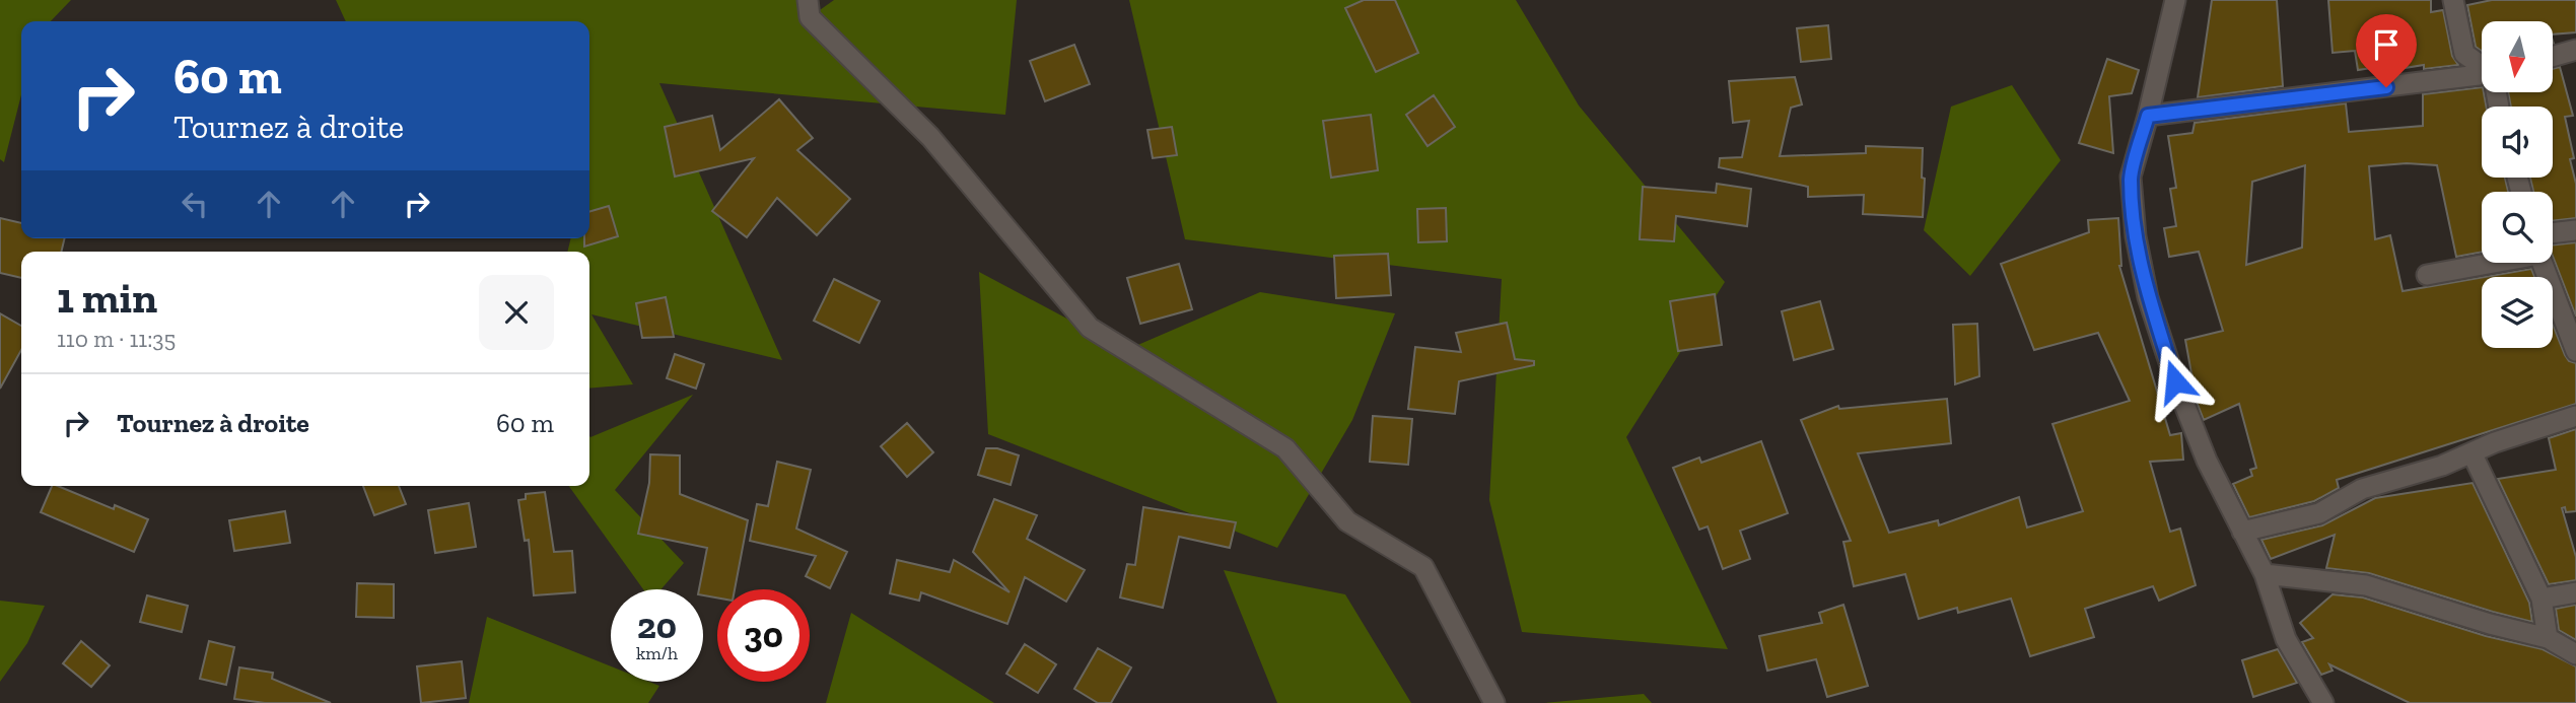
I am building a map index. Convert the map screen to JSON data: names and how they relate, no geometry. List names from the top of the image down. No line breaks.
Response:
{"north":"bottom","page":{"turn":["60 m","Tournez à droite"],"heading":["1 min","110 m · 11:35"],"list":[{"name":"Tournez à droite","value":"60 m"}],"speed":"20 km/h","limit":"30"}}
